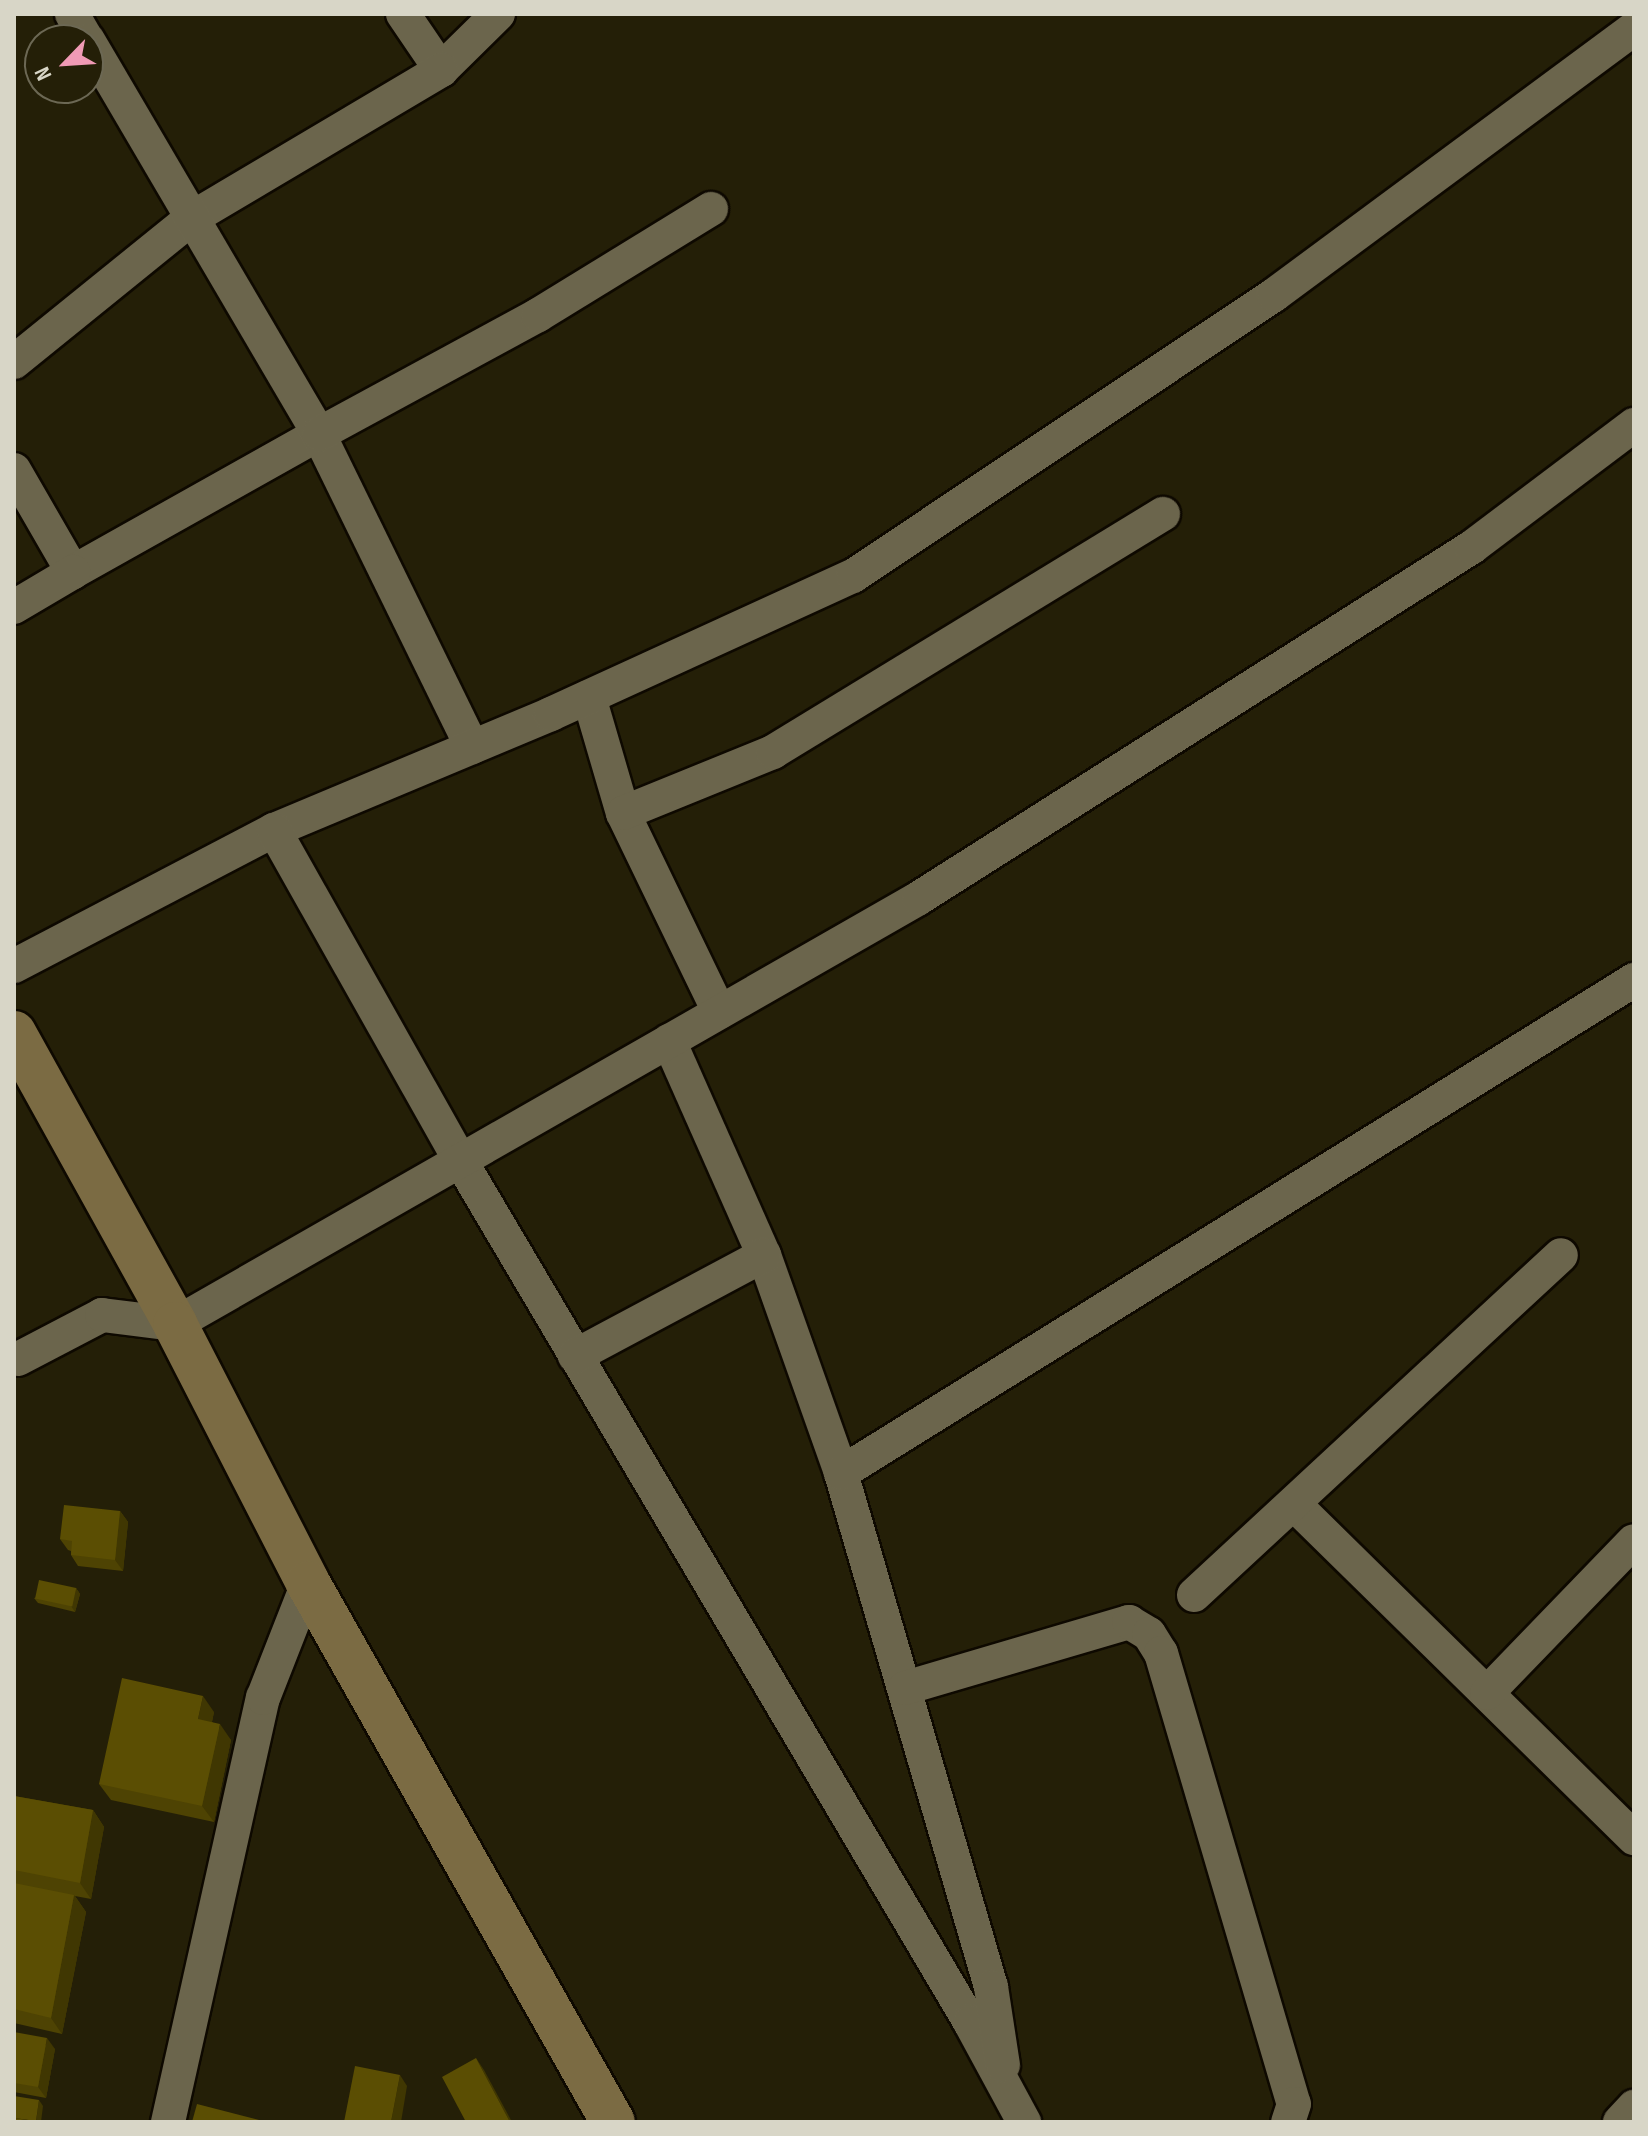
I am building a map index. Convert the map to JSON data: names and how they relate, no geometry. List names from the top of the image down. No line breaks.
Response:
{"north":"bottom left"}
